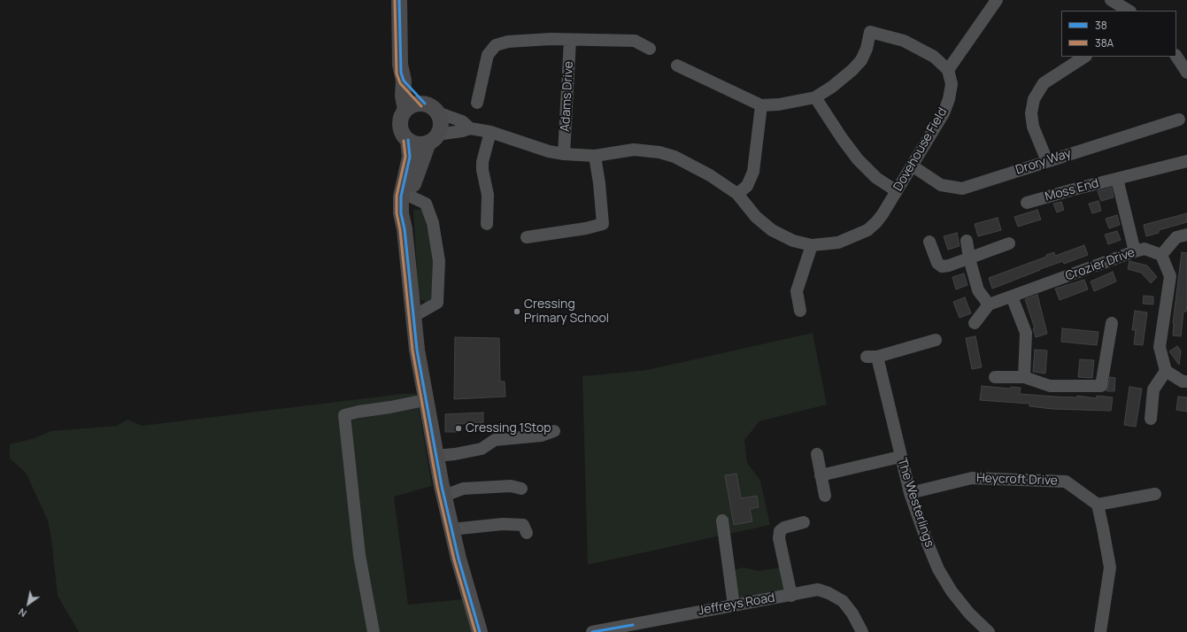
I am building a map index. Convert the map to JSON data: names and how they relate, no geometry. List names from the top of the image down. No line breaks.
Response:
{"streets":{"street":["Adams Drive","Dovehouse Field","Drory Way","Moss End","Crozier Drive","Heycroft Drive","The Westerlings","Jeffreys Road"]},"crossings":[["Adams Drive","Dovehouse Field"],["Dovehouse Field","Drory Way"],["Heycroft Drive","The Westerlings"]],"places":["Cressing Primary School","Cressing 1Stop"],"lines":["transit line 38","transit line 38A"],"legend":["38","38A"],"north":"bottom left"}
